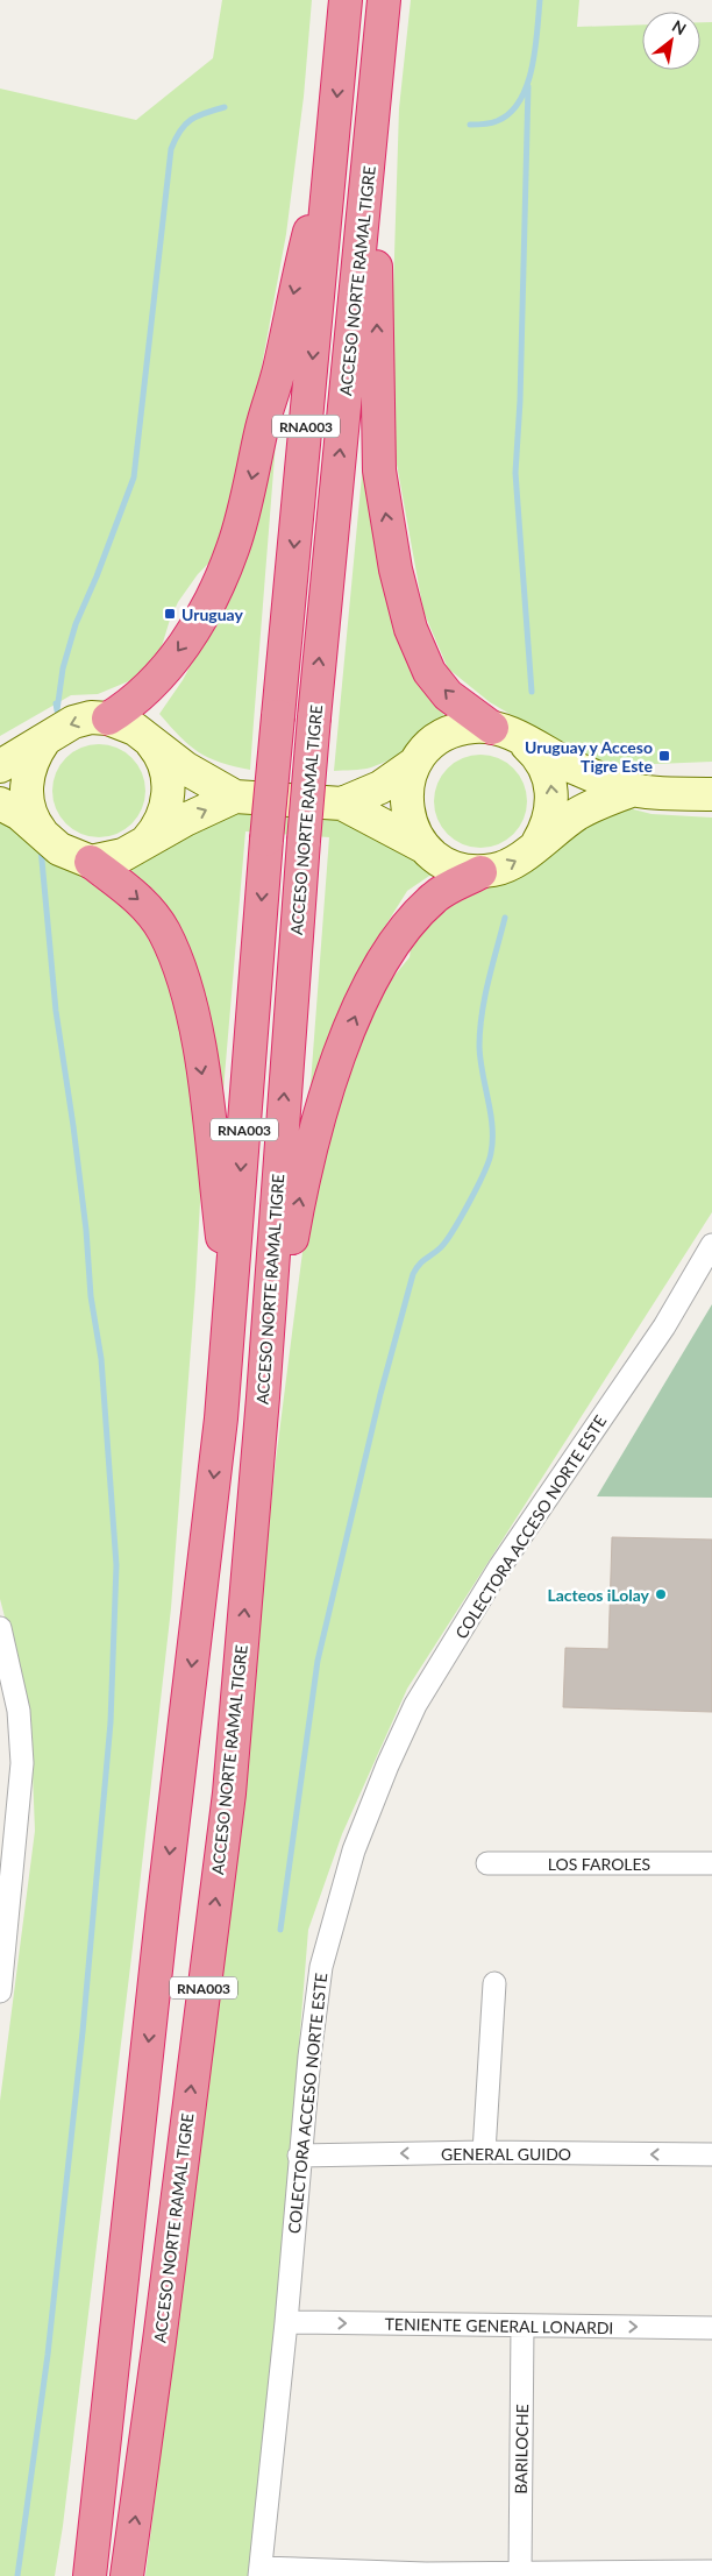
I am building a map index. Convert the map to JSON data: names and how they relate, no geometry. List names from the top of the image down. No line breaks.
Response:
{"streets":{"highway":["ACCESO NORTE RAMAL TIGRE","RNA003"],"street":["COLECTORA ACCESO NORTE ESTE","LOS FAROLES","GENERAL GUIDO","TENIENTE GENERAL LONARDI","BARILOCHE"]},"crossings":[["COLECTORA ACCESO NORTE ESTE","GENERAL GUIDO"],["COLECTORA ACCESO NORTE ESTE","TENIENTE GENERAL LONARDI"],["TENIENTE GENERAL LONARDI","BARILOCHE"]],"one_way":["GENERAL GUIDO","TENIENTE GENERAL LONARDI"],"places":{"transit":["Uruguay","Uruguay y Acceso Tigre Este"],"other":["Lacteos iLolay"]},"north":"top right"}
